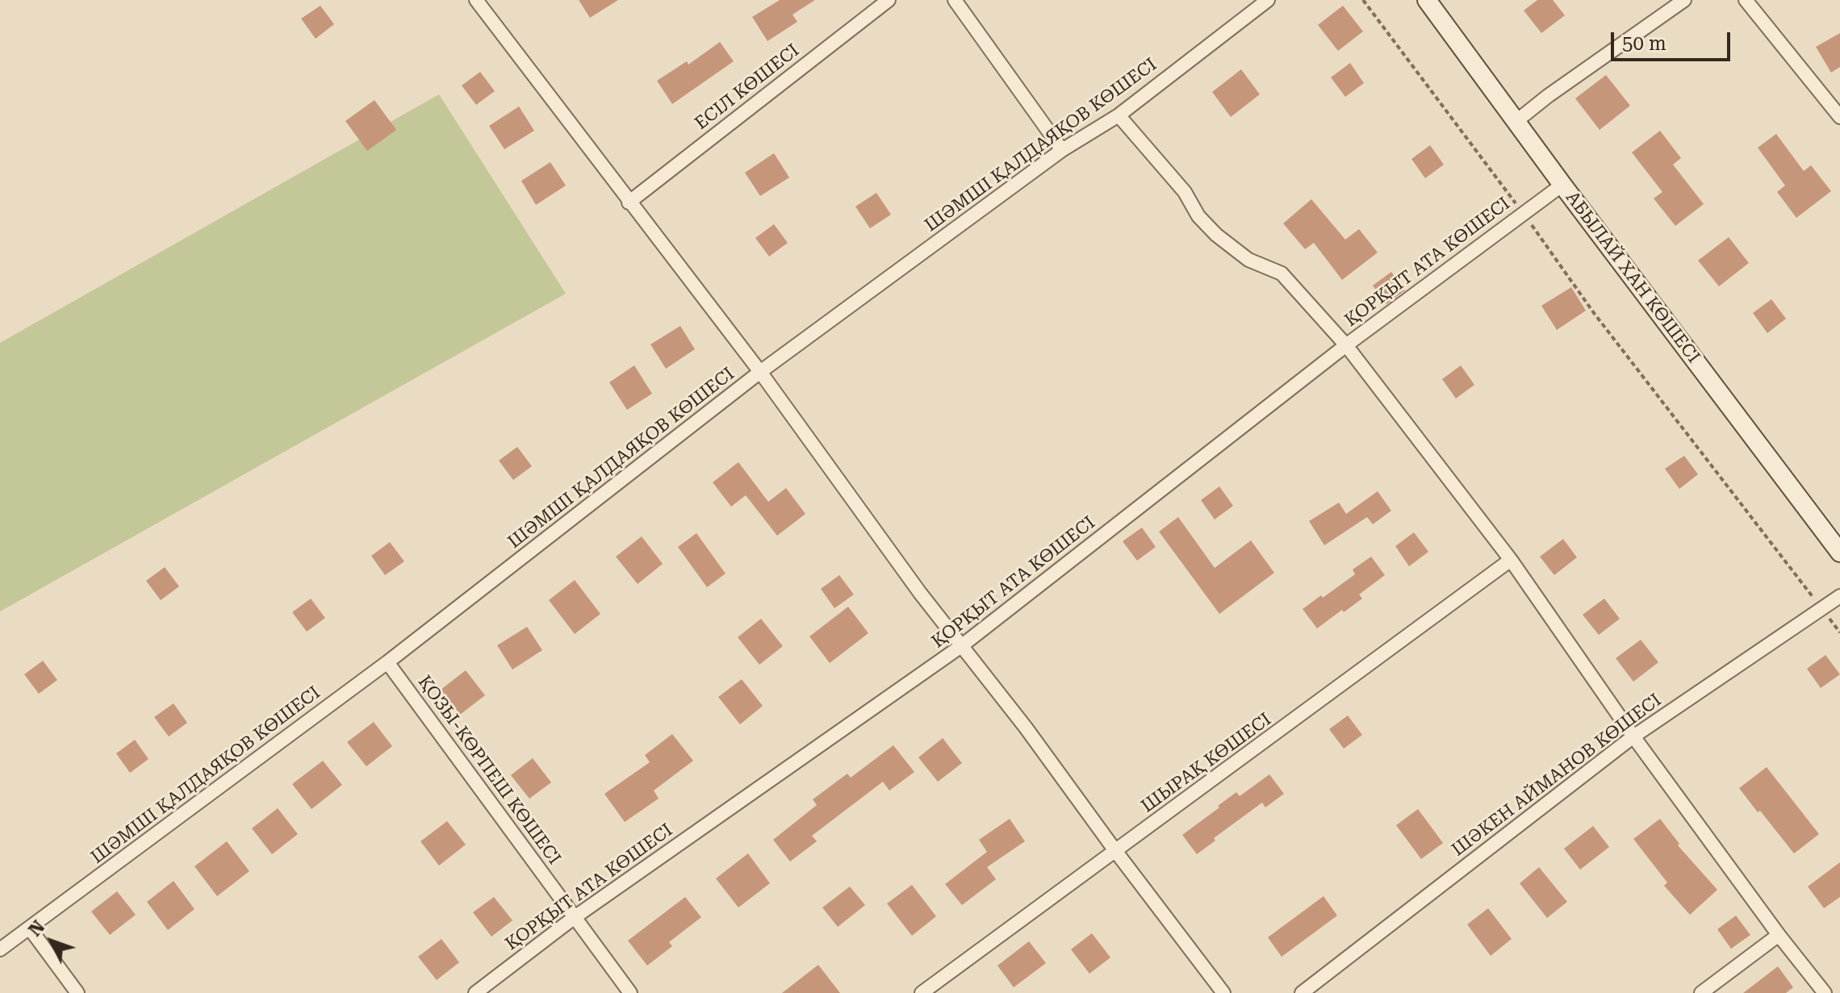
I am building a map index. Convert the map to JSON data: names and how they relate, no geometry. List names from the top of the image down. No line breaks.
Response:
{"streets":{"street":["ЕСІЛ КӨШЕСІ","ШӘМШІ ҚАЛДАЯҚОВ КӨШЕСІ","ҚОРҚЫТ АТА КӨШЕСІ","АБЫЛАЙ ХАН КӨШЕСІ","ШЫРАҚ КӨШЕСІ","ҚОЗЫ-КӨРПЕШ КӨШЕСІ","ШӘКЕН АЙМАНОВ КӨШЕСІ"]},"crossings":[["ШӘМШІ ҚАЛДАЯҚОВ КӨШЕСІ","ҚОЗЫ-КӨРПЕШ КӨШЕСІ"],["ҚОРҚЫТ АТА КӨШЕСІ","АБЫЛАЙ ХАН КӨШЕСІ"],["ҚОРҚЫТ АТА КӨШЕСІ","ҚОЗЫ-КӨРПЕШ КӨШЕСІ"]],"scale_bar":"50 m","north":"top left"}
